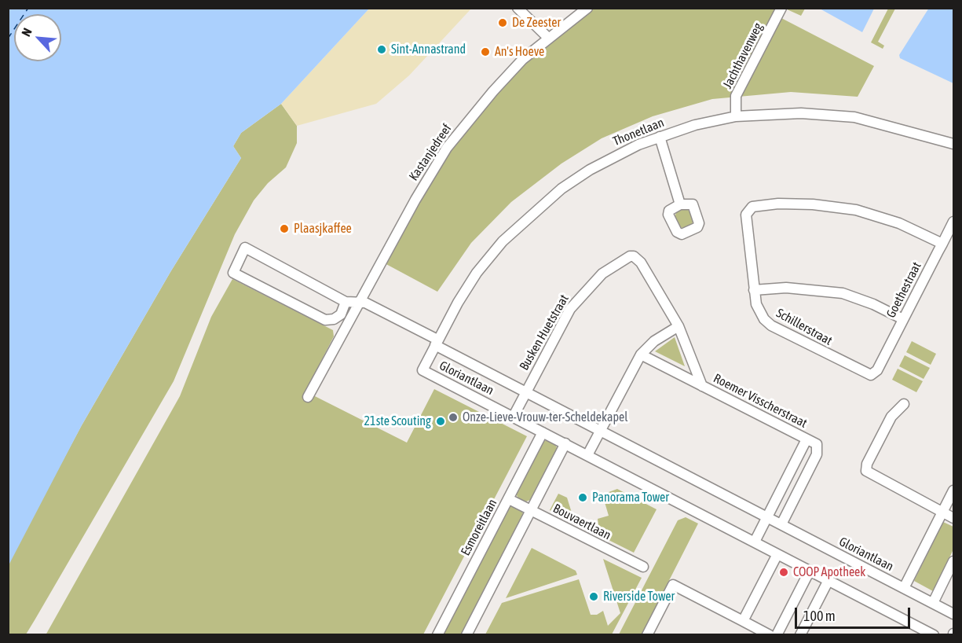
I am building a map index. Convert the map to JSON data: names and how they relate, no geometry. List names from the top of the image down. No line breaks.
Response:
{"streets":{"street":["Jachthavenweg","Thonetlaan","Kastanjedreef","Goethestraat","Schillerstraat","Busken Huetstraat","Gloriantlaan","Roemer Visscherstraat","Bouvaertlaan","Esmoreitlaan"]},"crossings":[["Jachthavenweg","Thonetlaan"],["Thonetlaan","Gloriantlaan"],["Kastanjedreef","Gloriantlaan"],["Goethestraat","Schillerstraat"],["Busken Huetstraat","Gloriantlaan"],["Busken Huetstraat","Roemer Visscherstraat"],["Gloriantlaan","Roemer Visscherstraat"],["Gloriantlaan","Esmoreitlaan"],["Bouvaertlaan","Esmoreitlaan"]],"places":["De Zeester","Sint-Annastrand","An's Hoeve","Plaasjkaffee","Onze-Lieve-Vrouw-ter-Scheldekapel","21ste Scouting","Panorama Tower","COOP Apotheek","Riverside Tower"],"scale_bar":"100 m","north":"top left"}
